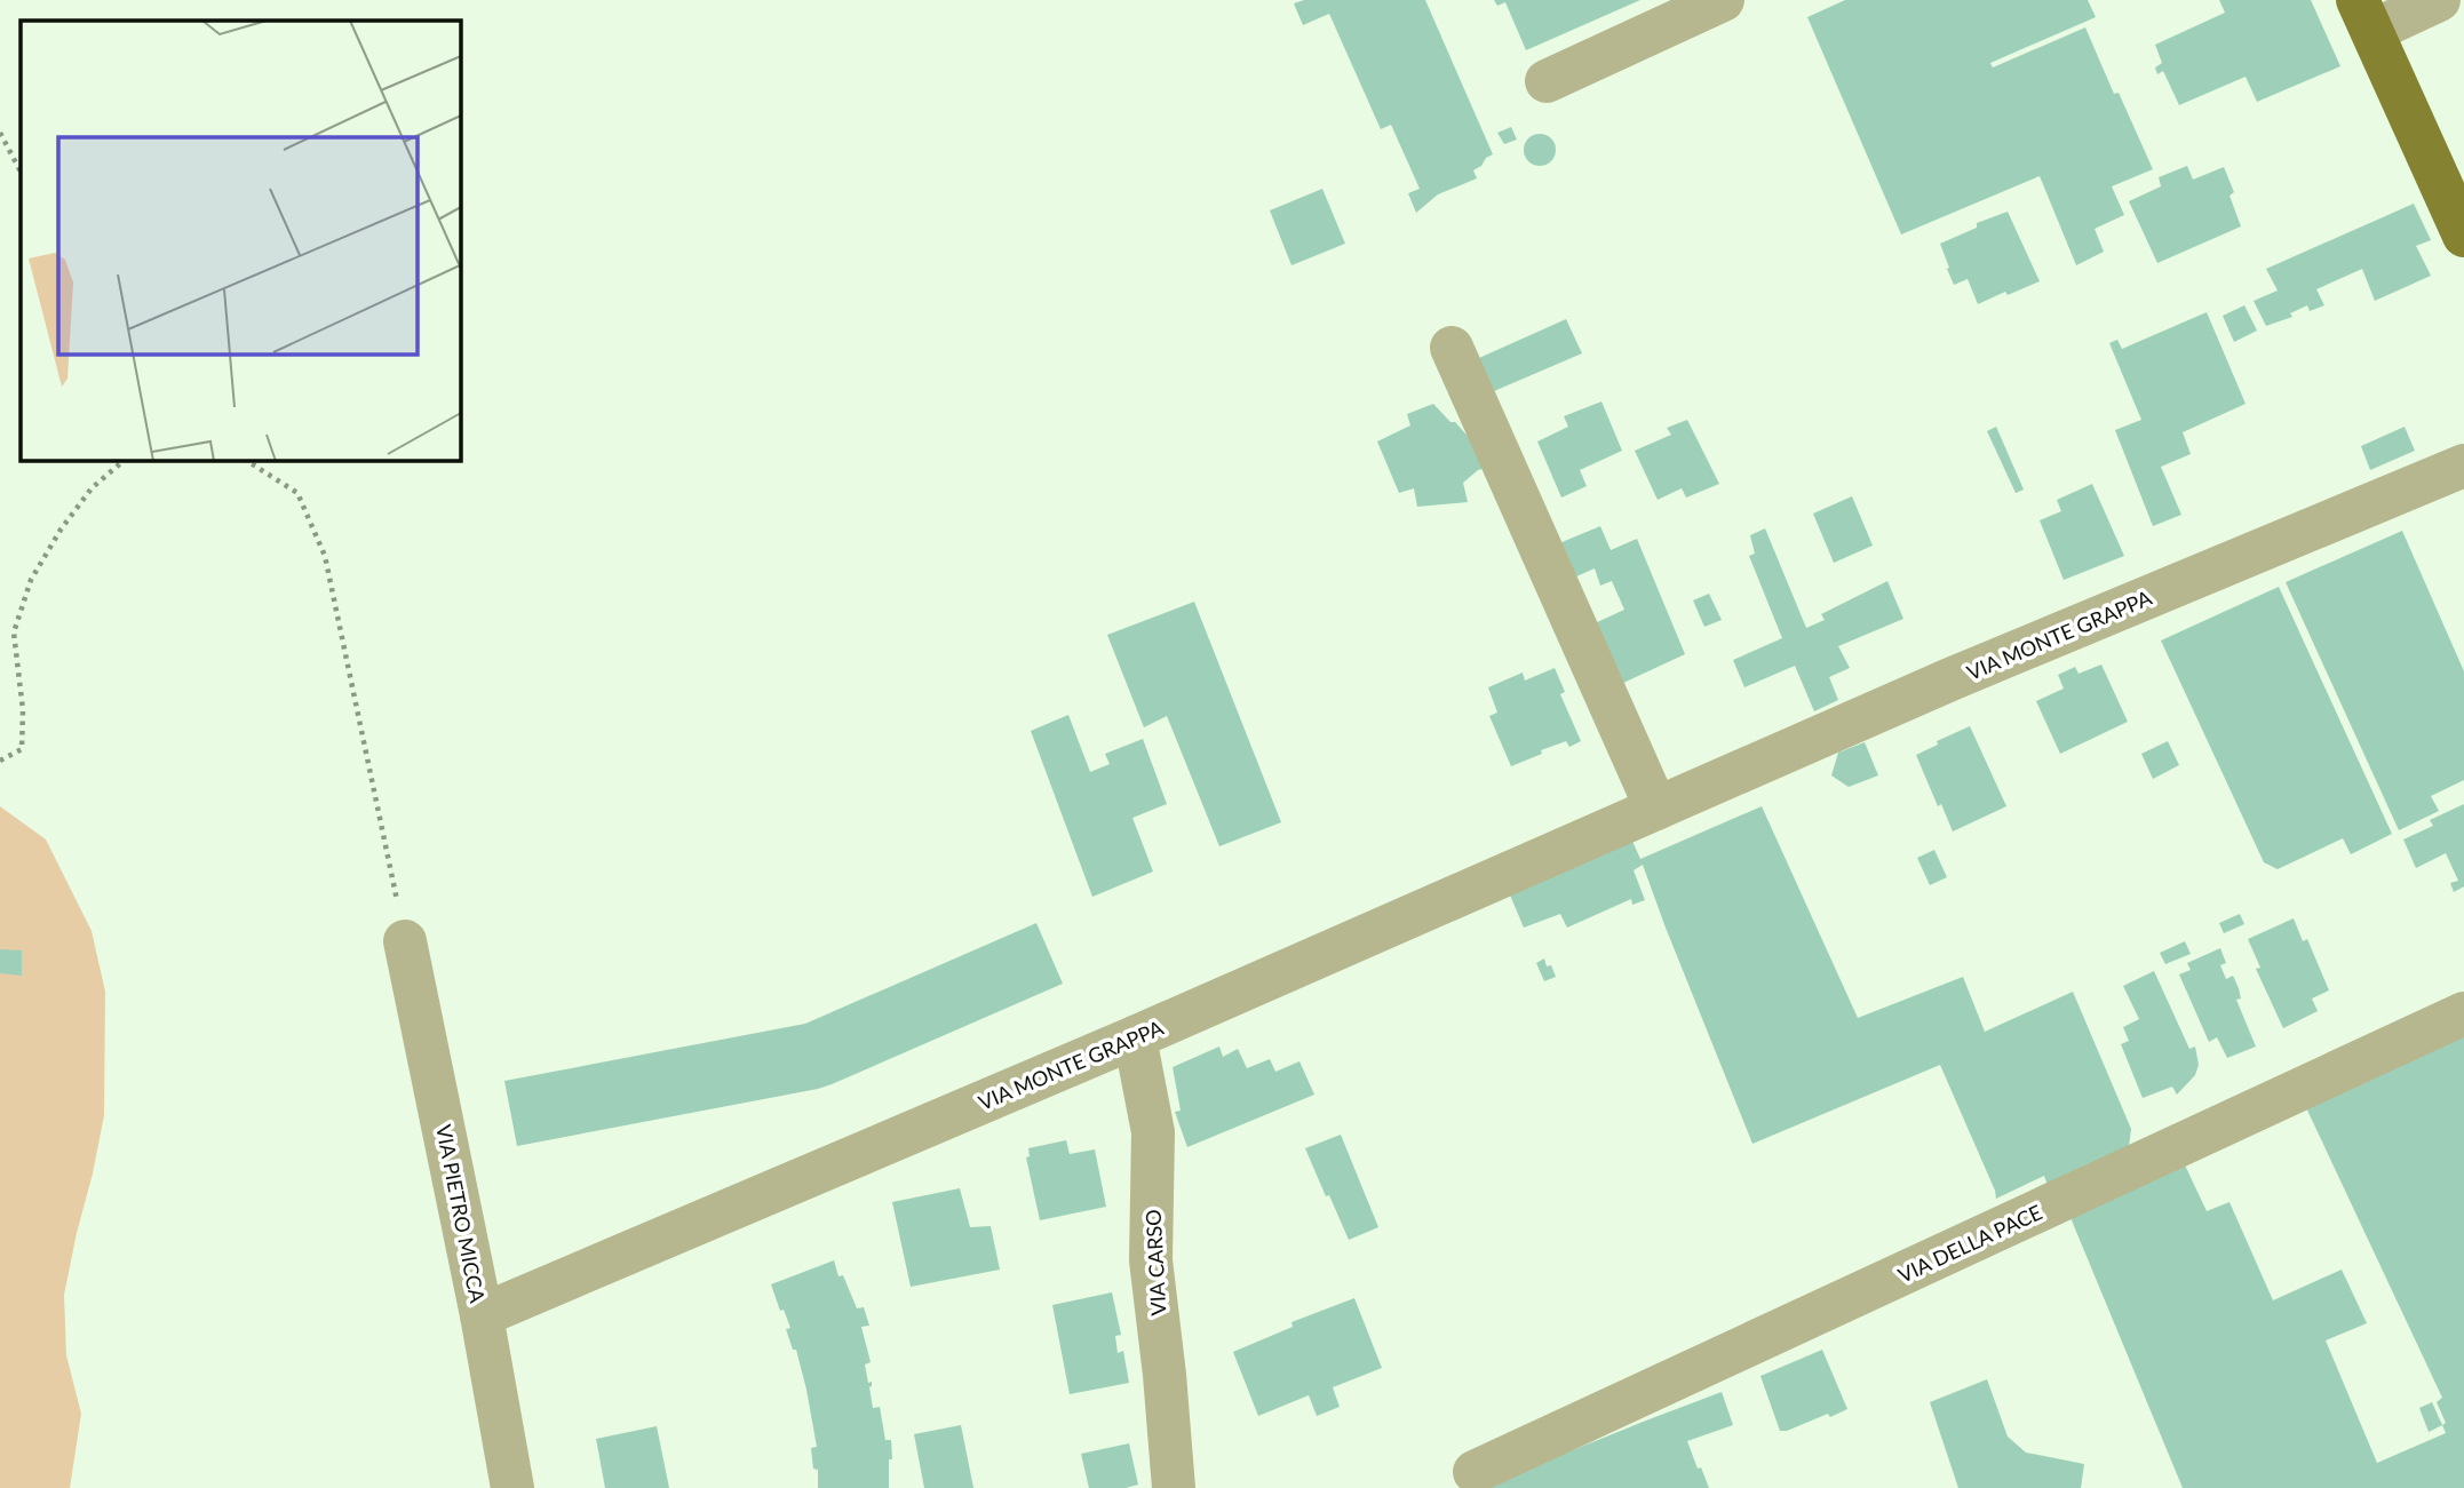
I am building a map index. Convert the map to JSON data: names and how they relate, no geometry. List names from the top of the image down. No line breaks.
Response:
{"streets":{"street":["VIA MONTE GRAPPA","VIA PIETRO MICCA","VIA DELLA PACE","VIA CARSO"]},"crossings":[["VIA MONTE GRAPPA","VIA PIETRO MICCA"],["VIA MONTE GRAPPA","VIA CARSO"]]}
